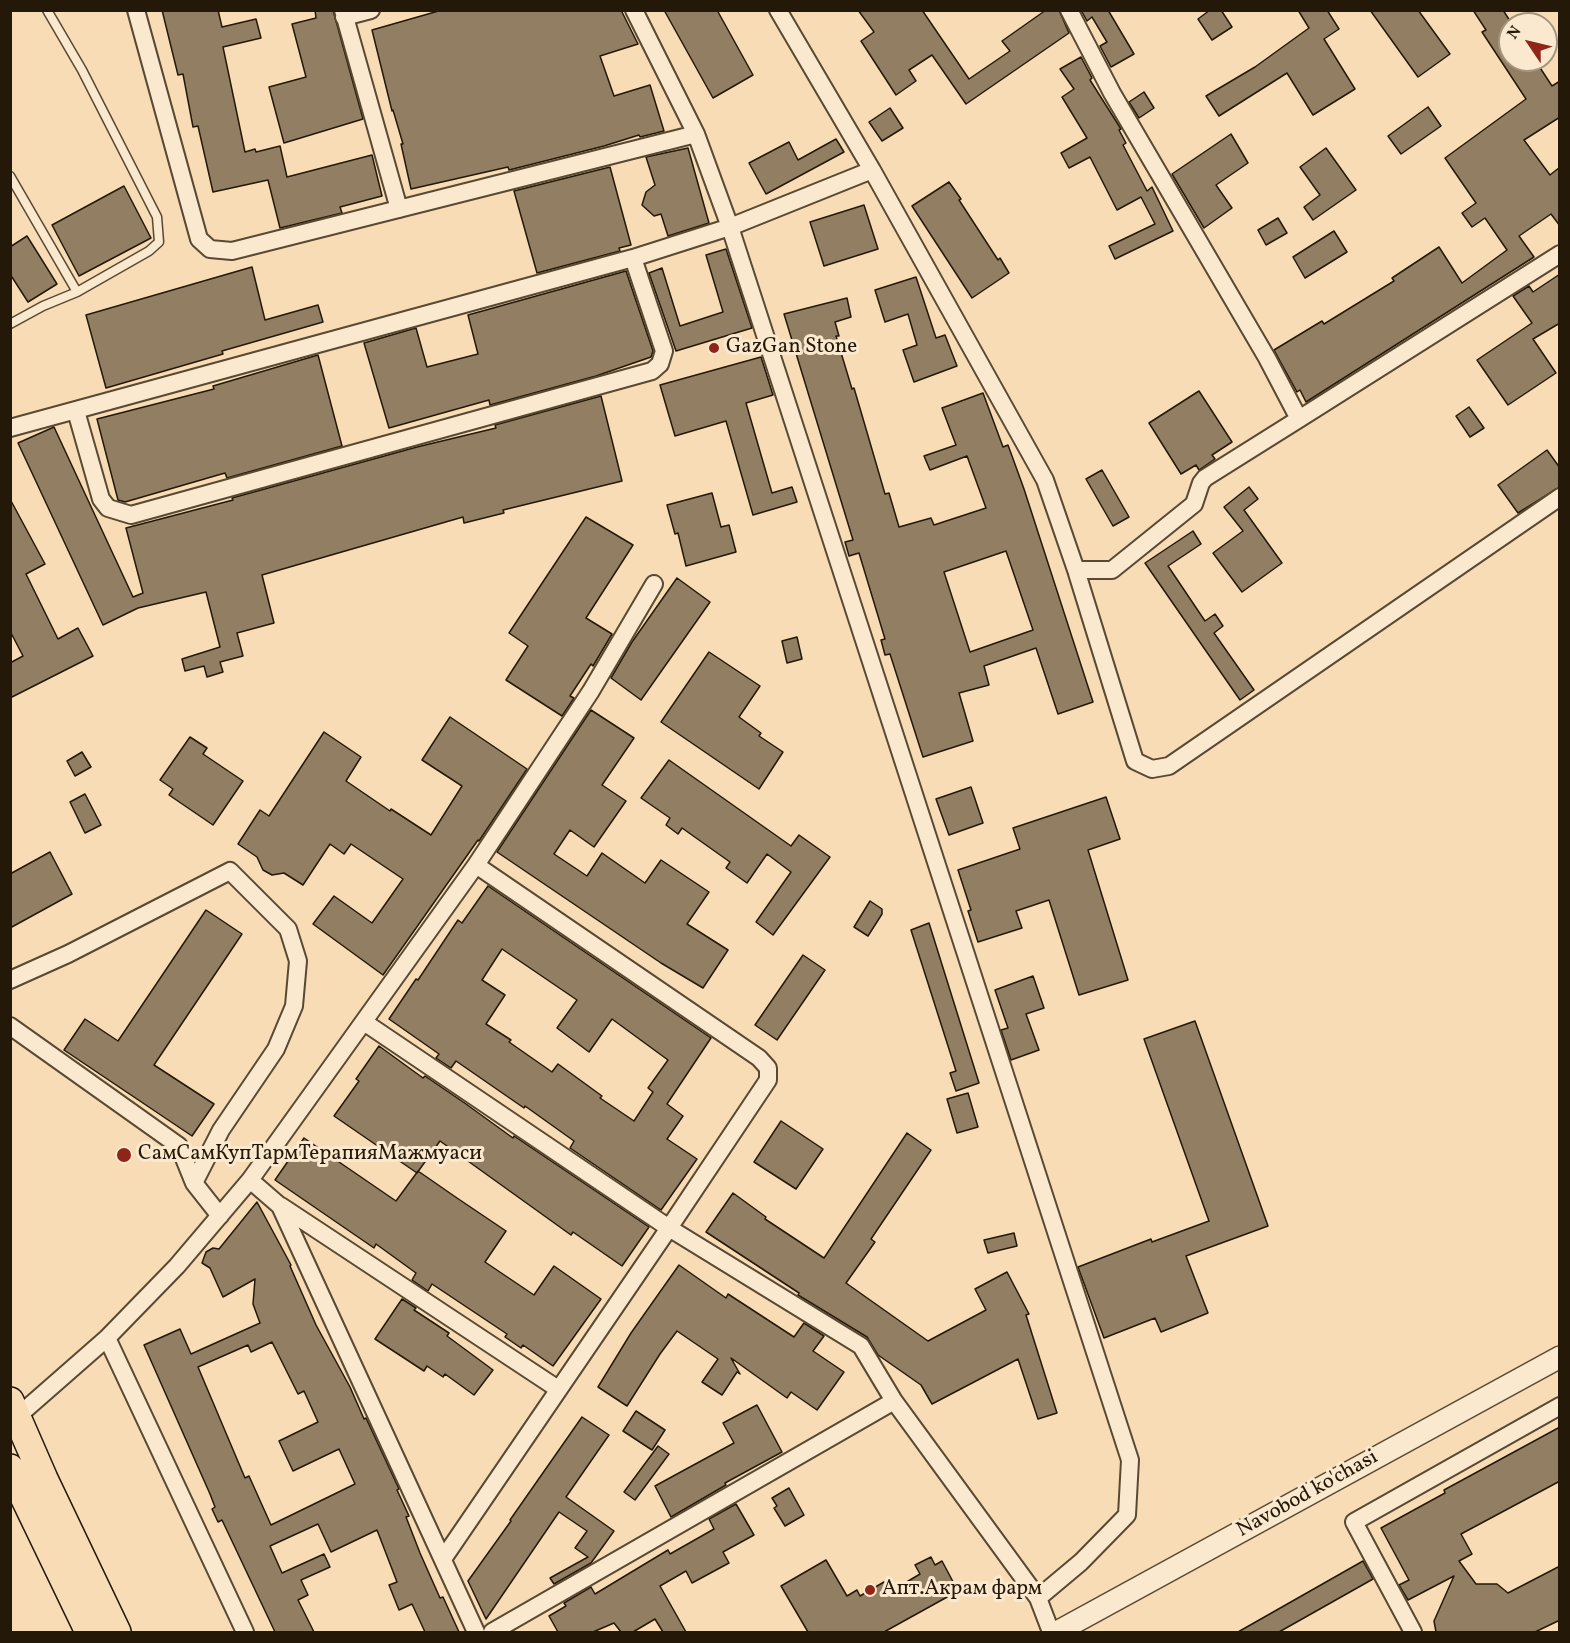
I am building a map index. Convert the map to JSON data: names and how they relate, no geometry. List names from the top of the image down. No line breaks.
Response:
{"streets":{"street":["Navobod ko'chasi"]},"places":["GazGan Stone","СамСамКупТармТерапияМажмуаси","Апт.Акрам фарм"],"north":"top left"}
